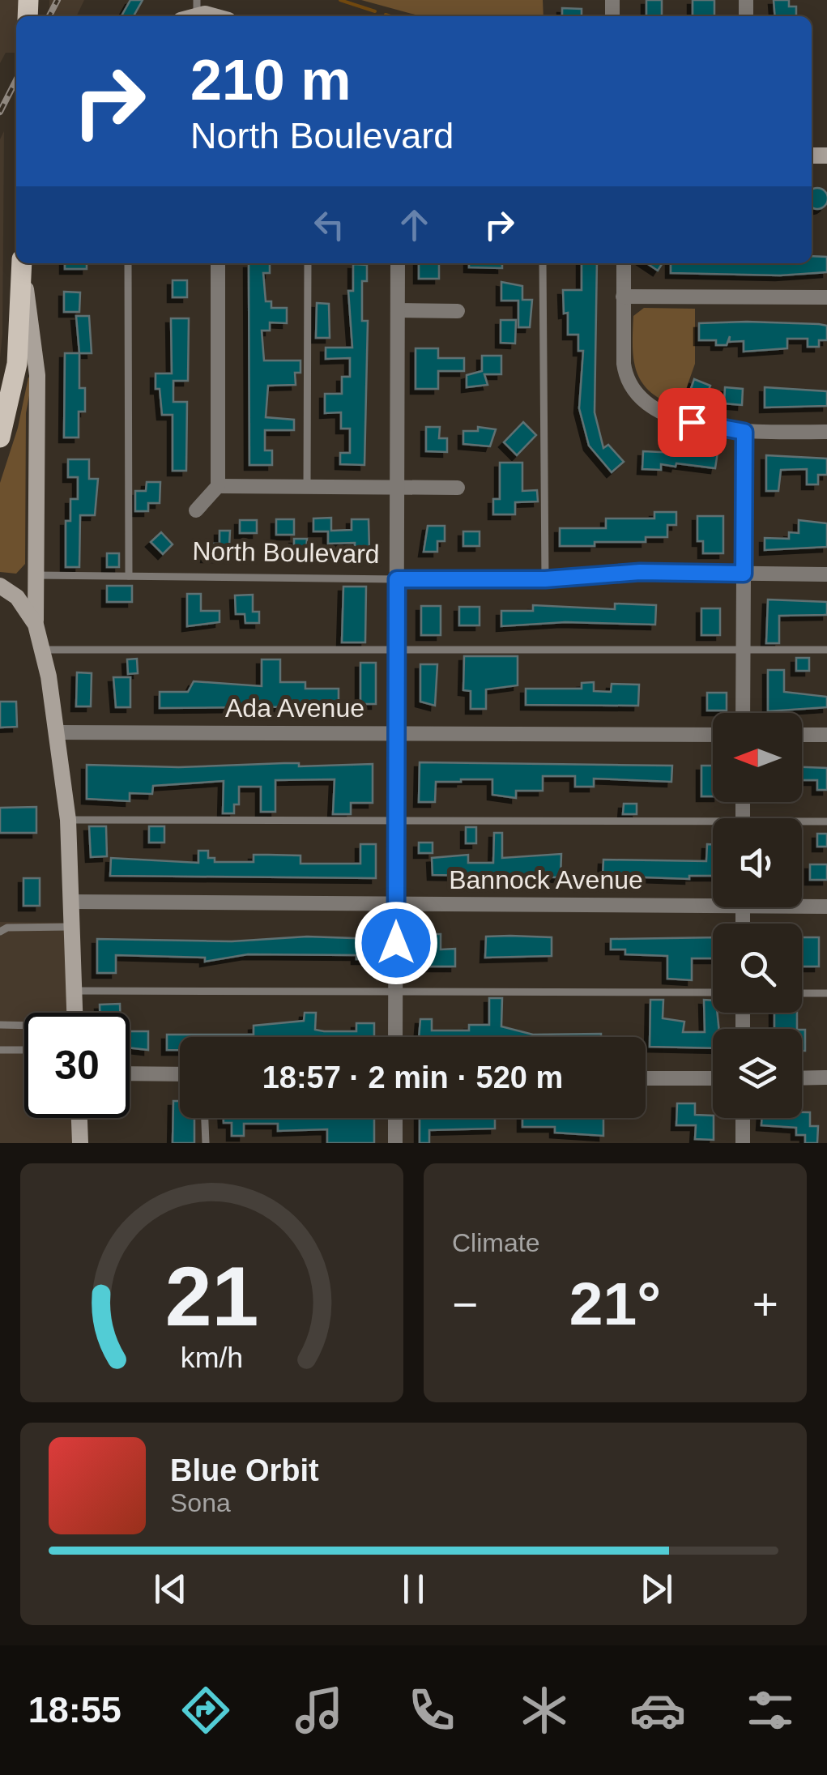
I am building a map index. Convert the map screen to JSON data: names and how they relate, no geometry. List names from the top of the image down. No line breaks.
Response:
{"streets":{"street":["North Boulevard","Ada Avenue","Bannock Avenue"]},"north":"left","page":{"turn":["210 m","North Boulevard"],"limit":"30","trip":"18:57 · 2 min · 520 m","tile":"Climate","heat":["−","21°","+"],"song":["Blue Orbit","Sona"],"tabs":"18:55","gauge":["21","km/h"]}}
